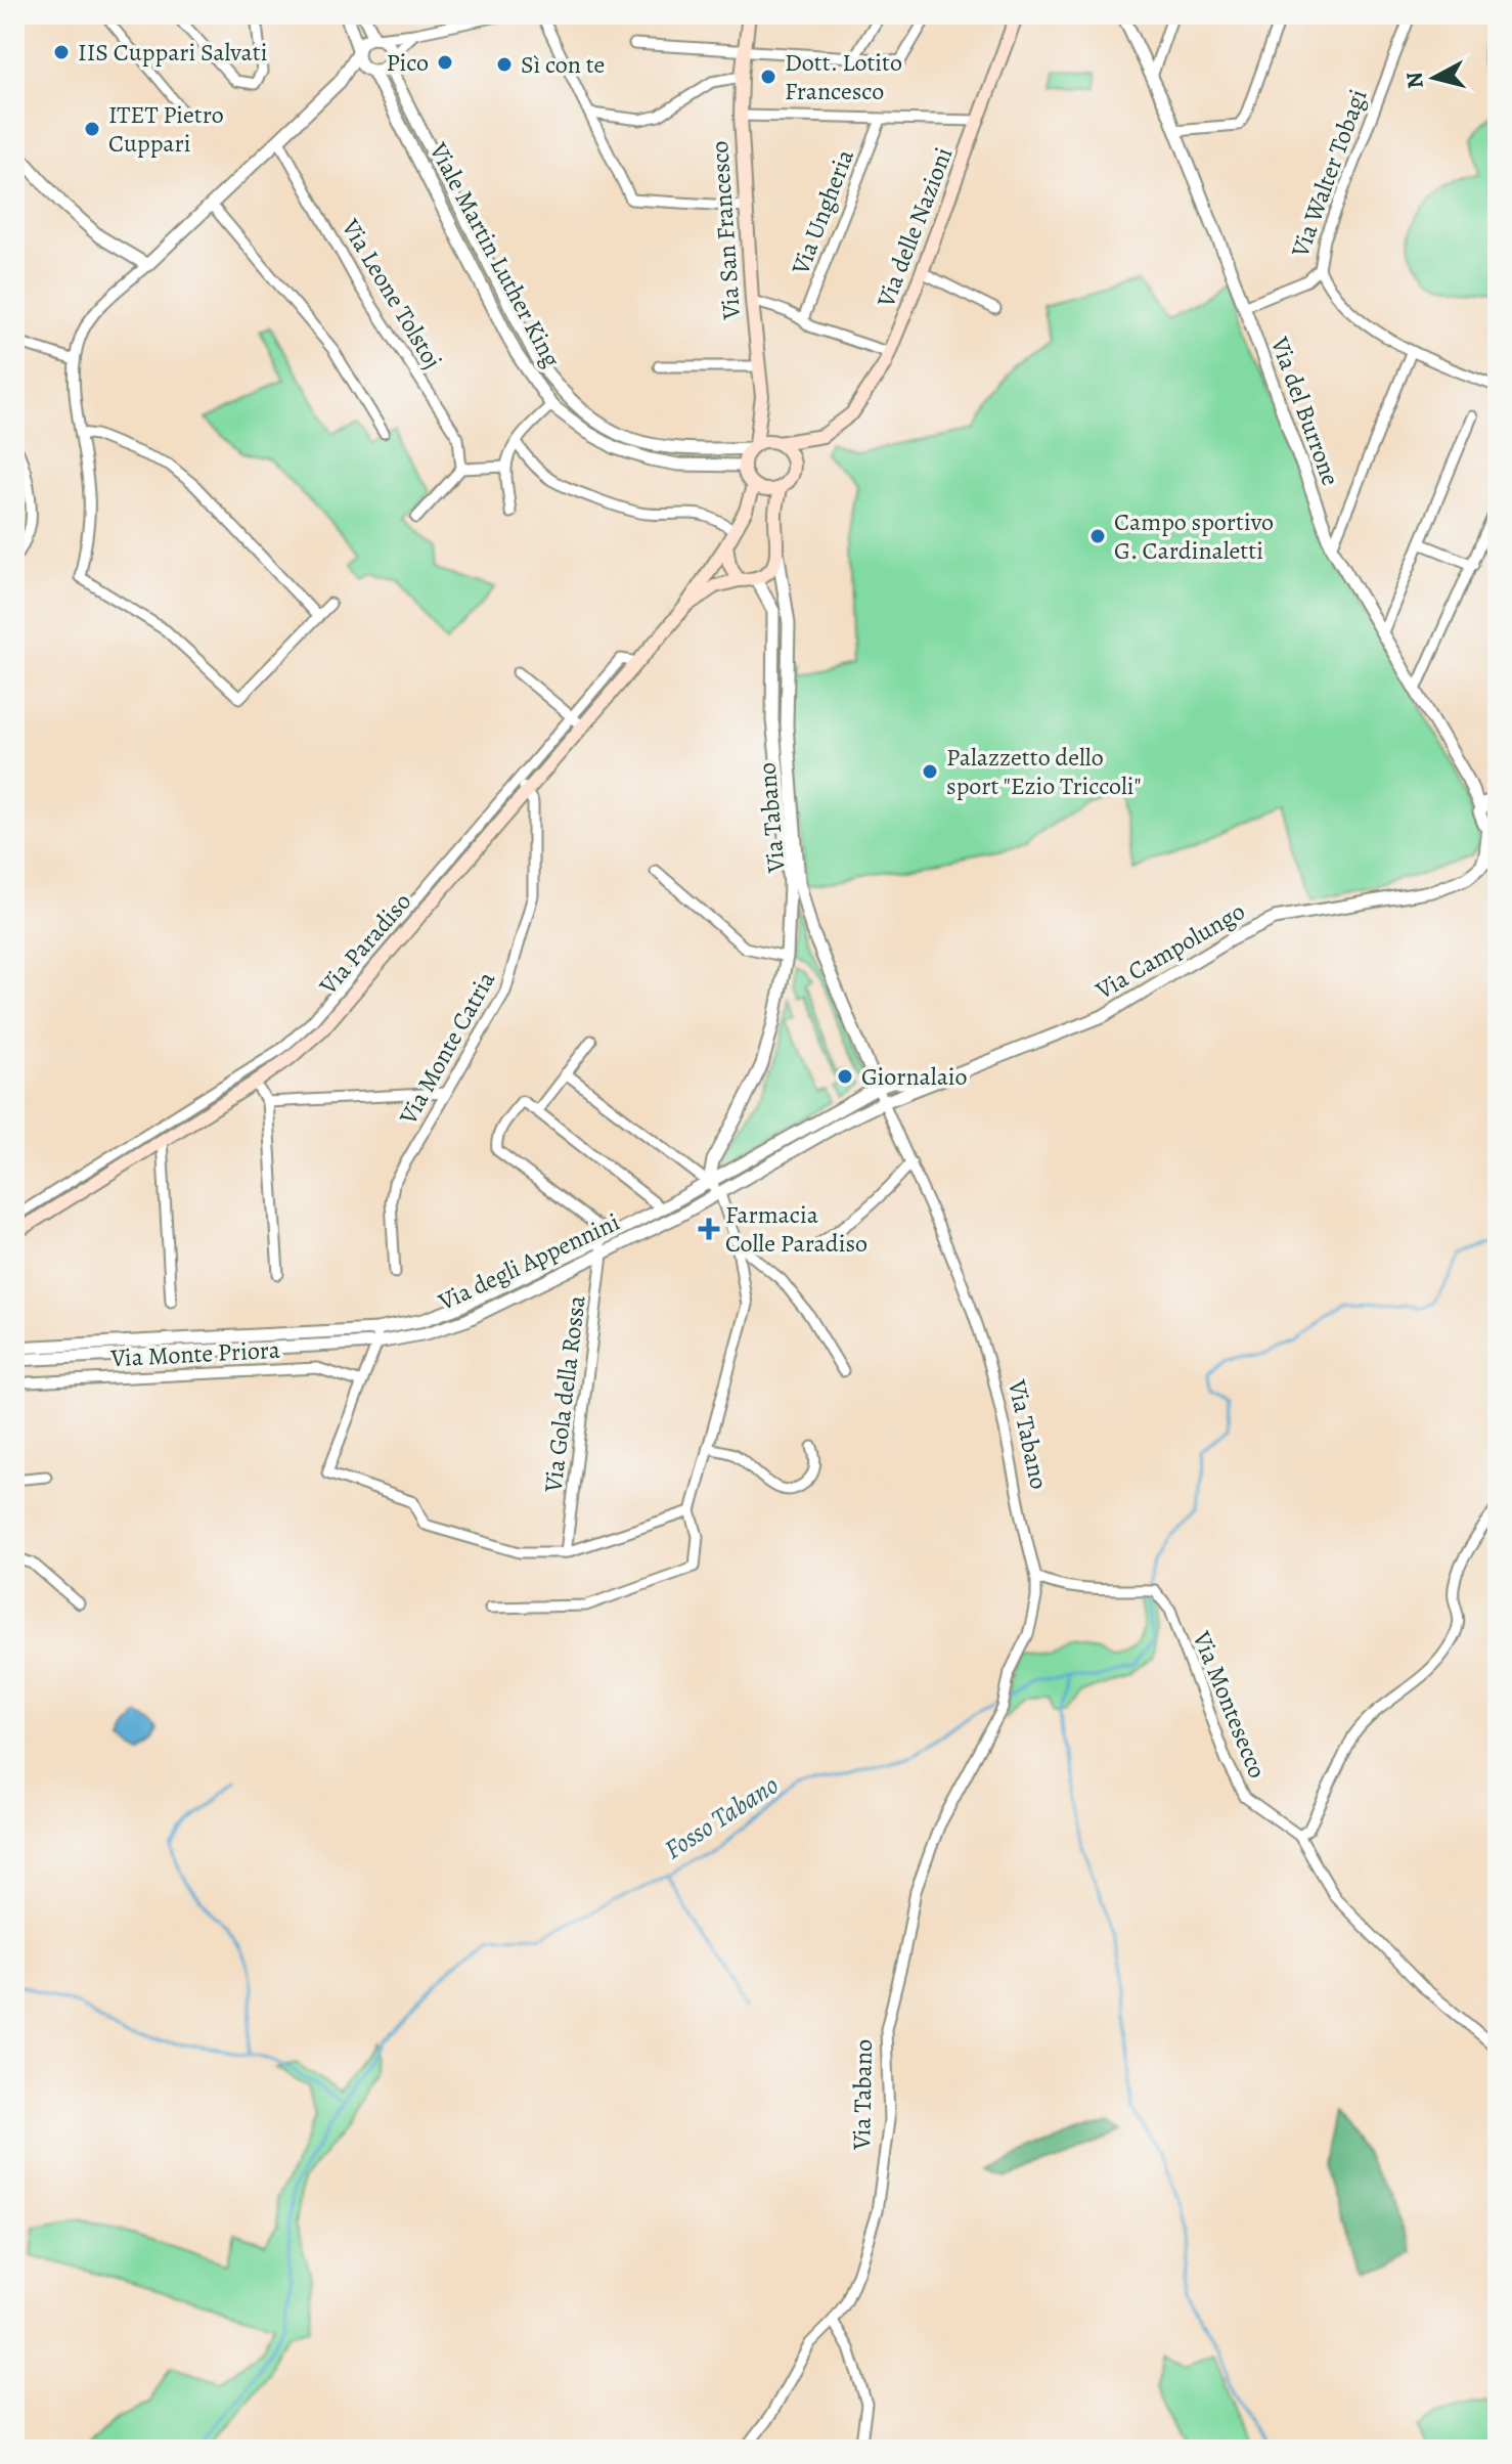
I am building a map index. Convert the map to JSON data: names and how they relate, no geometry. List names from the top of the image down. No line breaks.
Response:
{"streets":{"main road":["Via delle Nazioni","Via San Francesco","Via Paradiso"],"street":["Via Walter Tobagi","Via Ungheria","Viale Martin Luther King","Via Leone Tolstoj","Via del Burrone","Via Tabano","Via Campolungo","Via Monte Catria","Via degli Appennini","Via Monte Priora","Via Gola della Rossa","Via Montesecco"]},"crossings":[["Via Walter Tobagi","Via del Burrone"],["Via delle Nazioni","Via San Francesco"],["Via delle Nazioni","Viale Martin Luther King"],["Via San Francesco","Viale Martin Luther King"],["Via Tabano","Via Campolungo"],["Via Tabano","Via degli Appennini"],["Via Tabano","Via Montesecco"],["Via Paradiso","Via Monte Catria"],["Via Campolungo","Via degli Appennini"],["Via degli Appennini","Via Gola della Rossa"]],"water":["Fosso Tabano"],"places":{"other":["IIS Cuppari Salvati","Pico","Sì con te","Dott. Lotito Francesco","ITET Pietro Cuppari","Campo sportivo G. Cardinaletti","Palazzetto dello sport \"Ezio Triccoli\"","Giornalaio"],"health":["Farmacia Colle Paradiso"]},"north":"left"}
